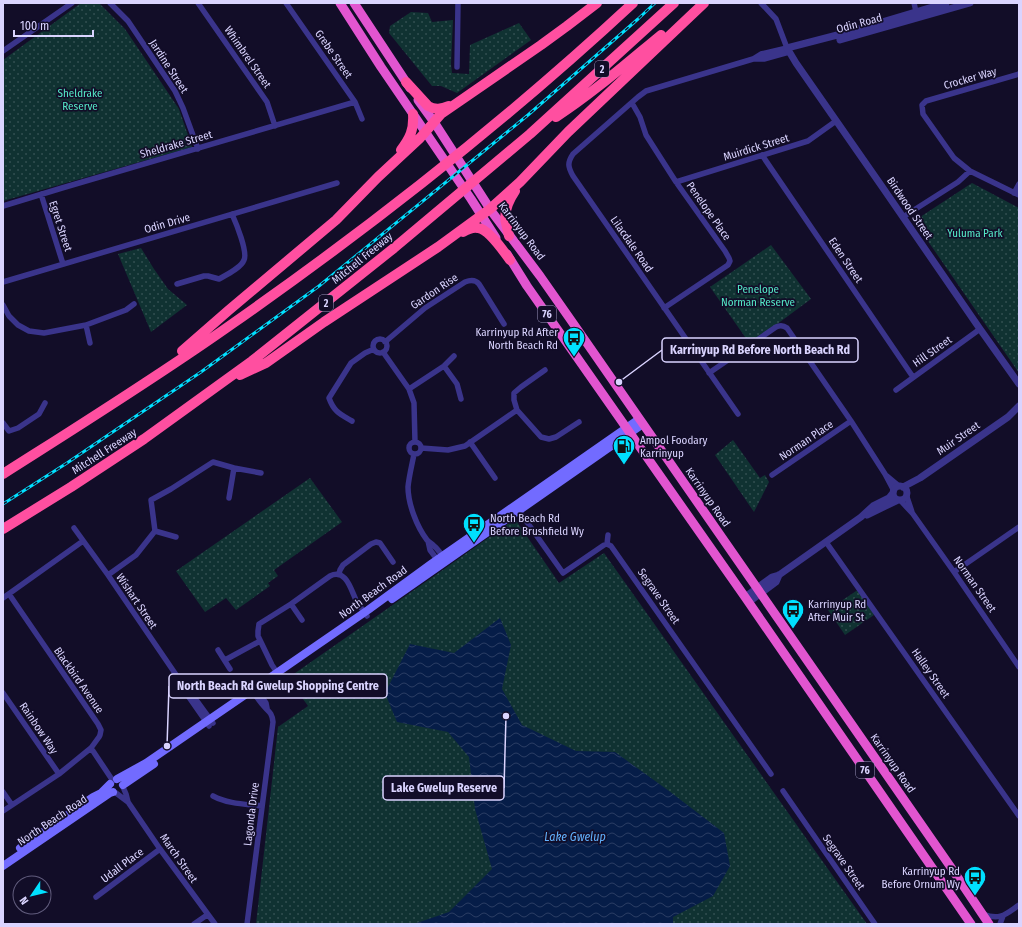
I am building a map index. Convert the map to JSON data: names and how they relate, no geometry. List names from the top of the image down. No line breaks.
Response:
{"streets":{"highway":["2","Karrinyup Road","Mitchell Freeway","76"],"main road":["North Beach Road"],"street":["Odin Road","Grebe Street","Whimbrel Street","Jardine Street","Crocker Way","Sheldrake Street","Muirdick Street","Birdwood Street","Penelope Place","Odin Drive","Egret Street","Lilacdale Road","Eden Street","Gardon Rise","Hill Street","Muir Street","Norman Place","Norman Street","Segrave Street","Wishart Street","Halley Street","Blackbird Avenue","Rainbow Way","Lagonda Drive","March Street","Udall Place"]},"crossings":[["Odin Road","Birdwood Street"],["Odin Road","Lilacdale Road"],["Grebe Street","Sheldrake Street"],["Whimbrel Street","Sheldrake Street"],["Jardine Street","Sheldrake Street"],["Sheldrake Street","Egret Street"],["Muirdick Street","Birdwood Street"],["Muirdick Street","Penelope Place"],["Muirdick Street","Eden Street"],["Birdwood Street","Hill Street"],["Penelope Place","Lilacdale Road"],["Odin Drive","Egret Street"],["Karrinyup Road","Muir Street"],["Karrinyup Road","North Beach Road"],["Eden Street","Hill Street"],["Muir Street","Norman Street"],["Muir Street","Halley Street"],["North Beach Road","Wishart Street"],["North Beach Road","Lagonda Drive"],["North Beach Road","March Street"],["Blackbird Avenue","Rainbow Way"],["March Street","Udall Place"]],"water":["Lake Gwelup"],"parks":["Sheldrake Reserve","Yuluma Park","Penelope Norman Reserve"],"places":{"bus stop":["Karrinyup Rd After North Beach Rd","North Beach Rd Before Brushfield Wy","Karrinyup Rd After Muir St","Karrinyup Rd Before Ornum Wy"],"other":["Karrinyup Rd Before North Beach Rd","Lake Gwelup Reserve","North Beach Rd Gwelup Shopping Centre"],"fuel station":["Ampol Foodary Karrinyup"]},"scale_bar":"100 m","north":"bottom left"}
